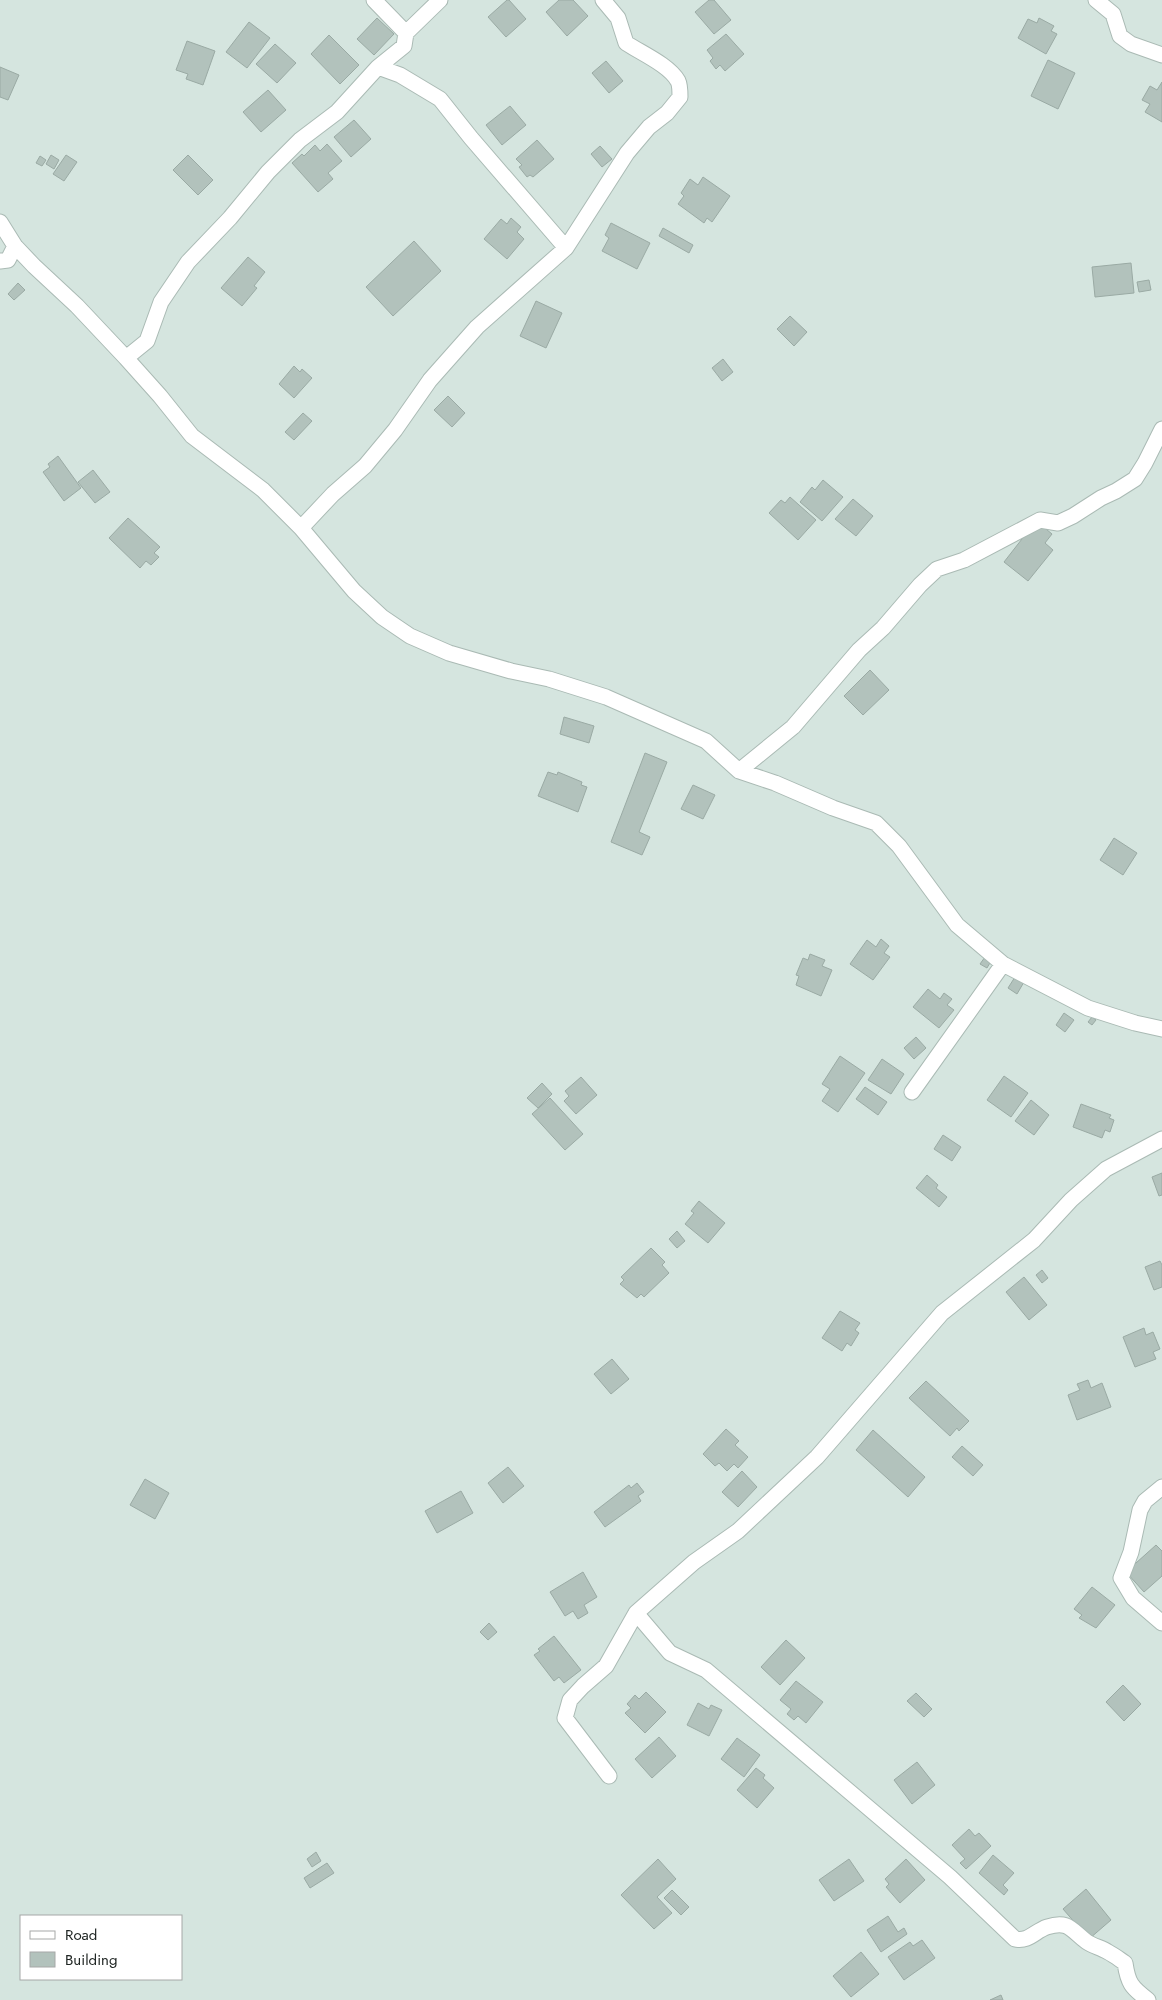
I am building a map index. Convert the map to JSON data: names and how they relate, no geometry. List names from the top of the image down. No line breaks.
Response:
{"legend":["Road","Building"]}
